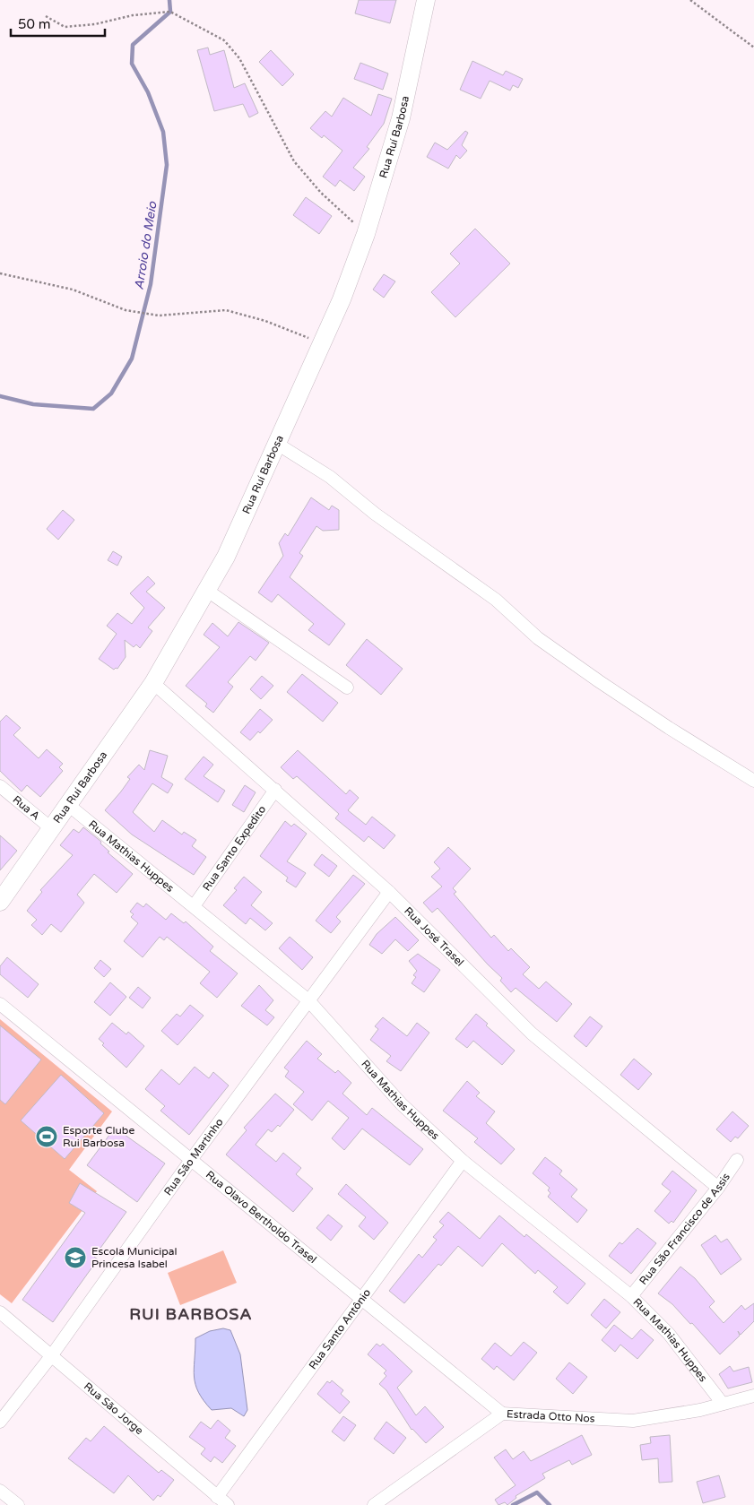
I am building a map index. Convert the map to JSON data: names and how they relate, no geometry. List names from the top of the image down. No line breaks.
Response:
{"streets":{"main road":["Rua Ruí Barbosa"],"street":["Rua A","Rua Santo Expedito","Rua Mathias Huppes","Rua José Trasel","Rua São Martinho","Rua Olavo Bertholdo Trasel","Rua São Francisco de Assis","Rua Santo Antônio","Rua São Jorge","Estrada Otto Nos"]},"crossings":[["Rua Ruí Barbosa","Rua A"],["Rua Ruí Barbosa","Rua Mathias Huppes"],["Rua Ruí Barbosa","Rua José Trasel"],["Rua Santo Expedito","Rua Mathias Huppes"],["Rua Santo Expedito","Rua José Trasel"],["Rua Mathias Huppes","Rua São Martinho"],["Rua Mathias Huppes","Rua São Francisco de Assis"],["Rua Mathias Huppes","Rua Santo Antônio"],["Rua Mathias Huppes","Estrada Otto Nos"],["Rua José Trasel","Rua São Martinho"],["Rua José Trasel","Rua São Francisco de Assis"],["Rua São Martinho","Rua Olavo Bertholdo Trasel"],["Rua São Martinho","Rua São Jorge"],["Rua Olavo Bertholdo Trasel","Rua Santo Antônio"],["Rua Olavo Bertholdo Trasel","Estrada Otto Nos"],["Rua Santo Antônio","Rua São Jorge"]],"districts":["RUI BARBOSA"],"water":["Arroio do Meio"],"places":{"sports":["Esporte Clube Rui Barbosa"],"school or university":["Escola Municipal Princesa Isabel"]},"scale_bar":"50 m"}
